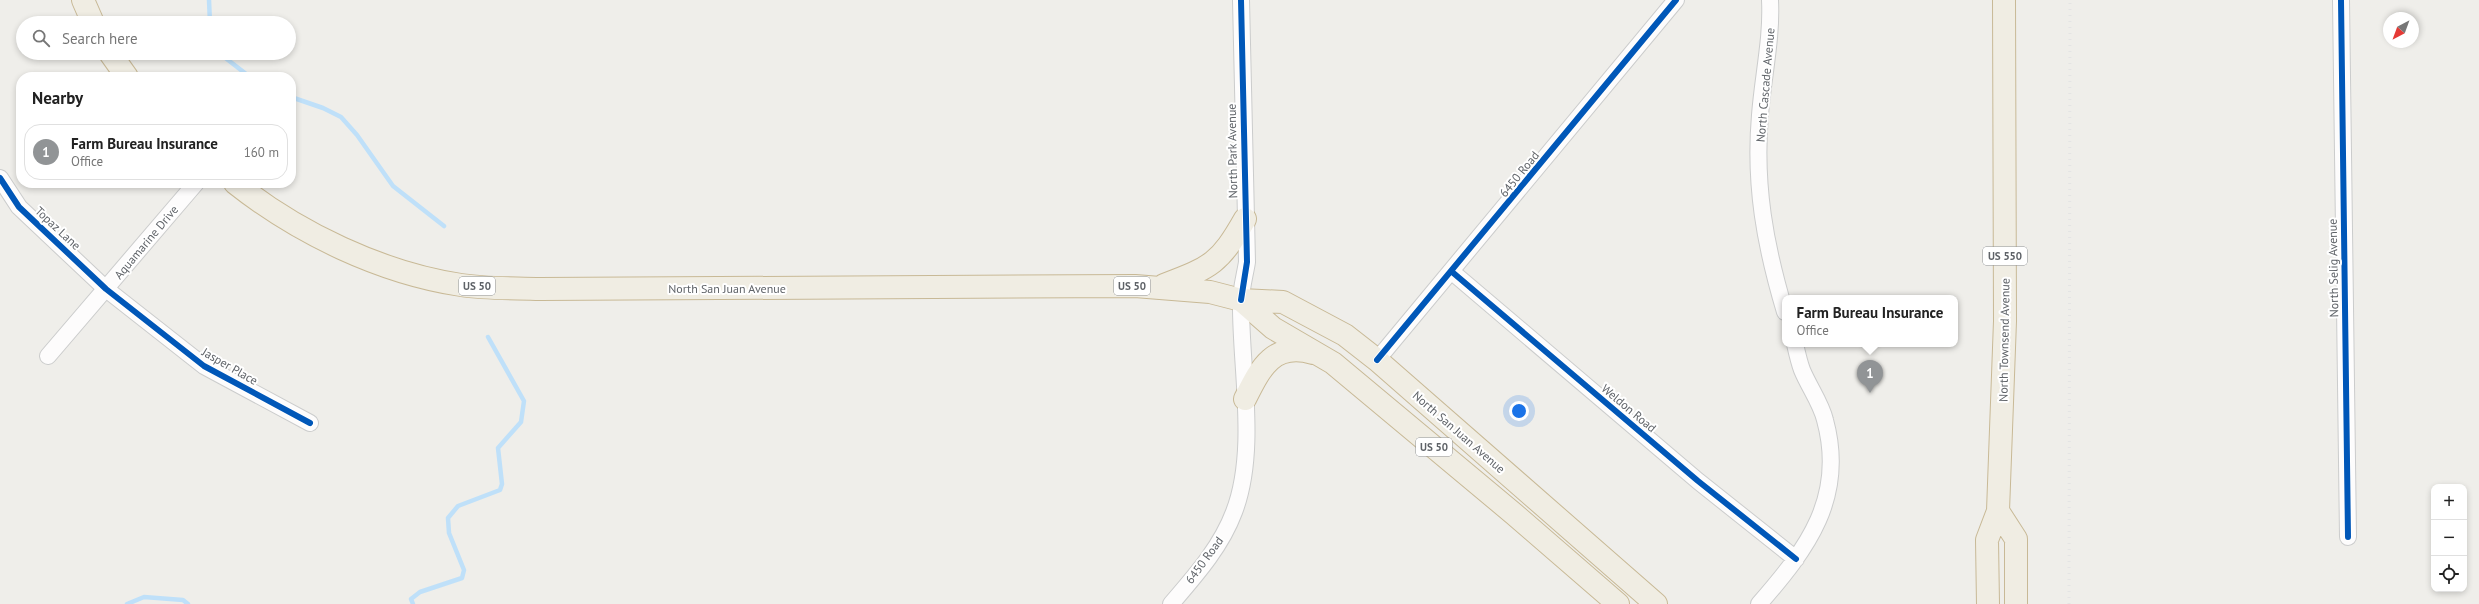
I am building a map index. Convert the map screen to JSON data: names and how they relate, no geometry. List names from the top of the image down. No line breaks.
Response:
{"streets":{"highway":["US 550","US 50","North San Juan Avenue","North Townsend Avenue"],"street":["North Cascade Avenue","North Park Avenue","6450 Road","Topaz Lane","Aquamarine Drive","North Selig Avenue","Jasper Place","Weldon Road"]},"crossings":[["North Park Avenue","6450 Road"],["North Park Avenue","North San Juan Avenue"],["6450 Road","North San Juan Avenue"],["6450 Road","Weldon Road"],["Topaz Lane","Aquamarine Drive"],["Topaz Lane","Jasper Place"],["Aquamarine Drive","Jasper Place"]],"north":"bottom left","page":{"search":"Search here","heading":"Nearby","list":[{"mark":"1","name":"Farm Bureau Insurance","note":"Office","value":"160 m"}],"popup":["Farm Bureau Insurance","Office"],"pins":"1","map_buttons":["+","−"]}}
